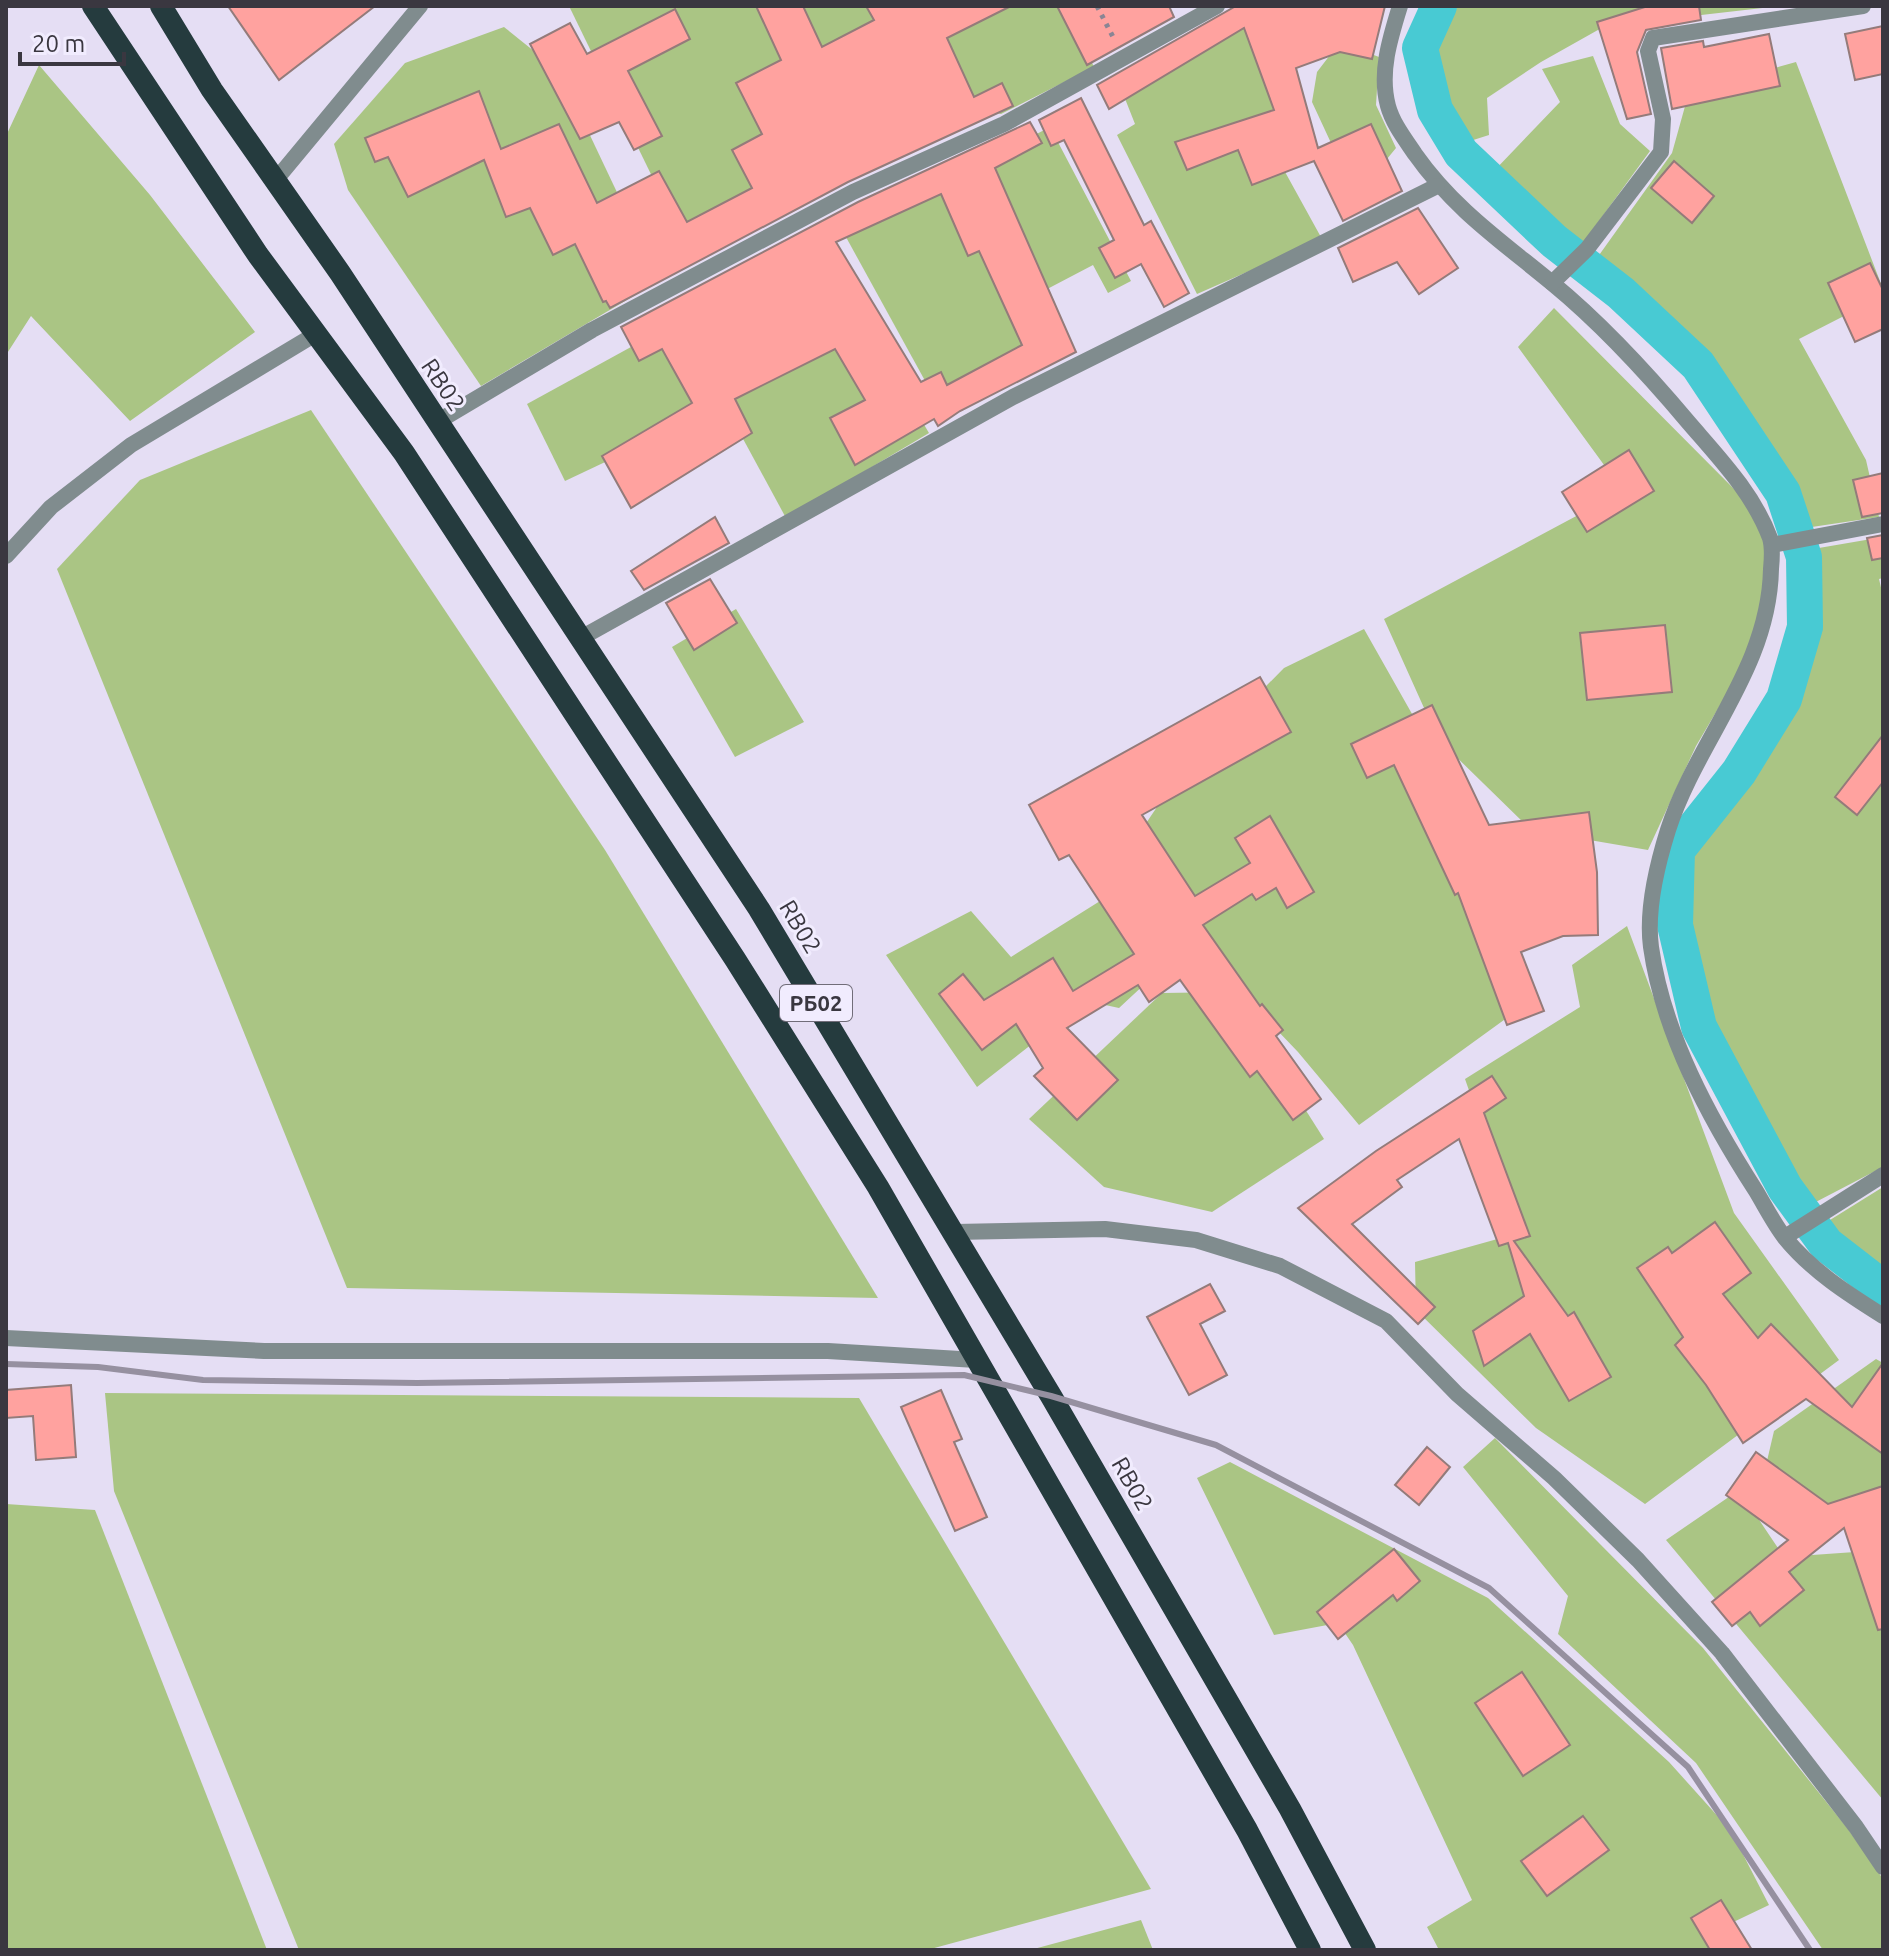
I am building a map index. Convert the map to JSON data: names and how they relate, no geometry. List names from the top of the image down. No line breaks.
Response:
{"streets":{"highway":["RB02","РБ02"]},"scale_bar":"20 m"}
